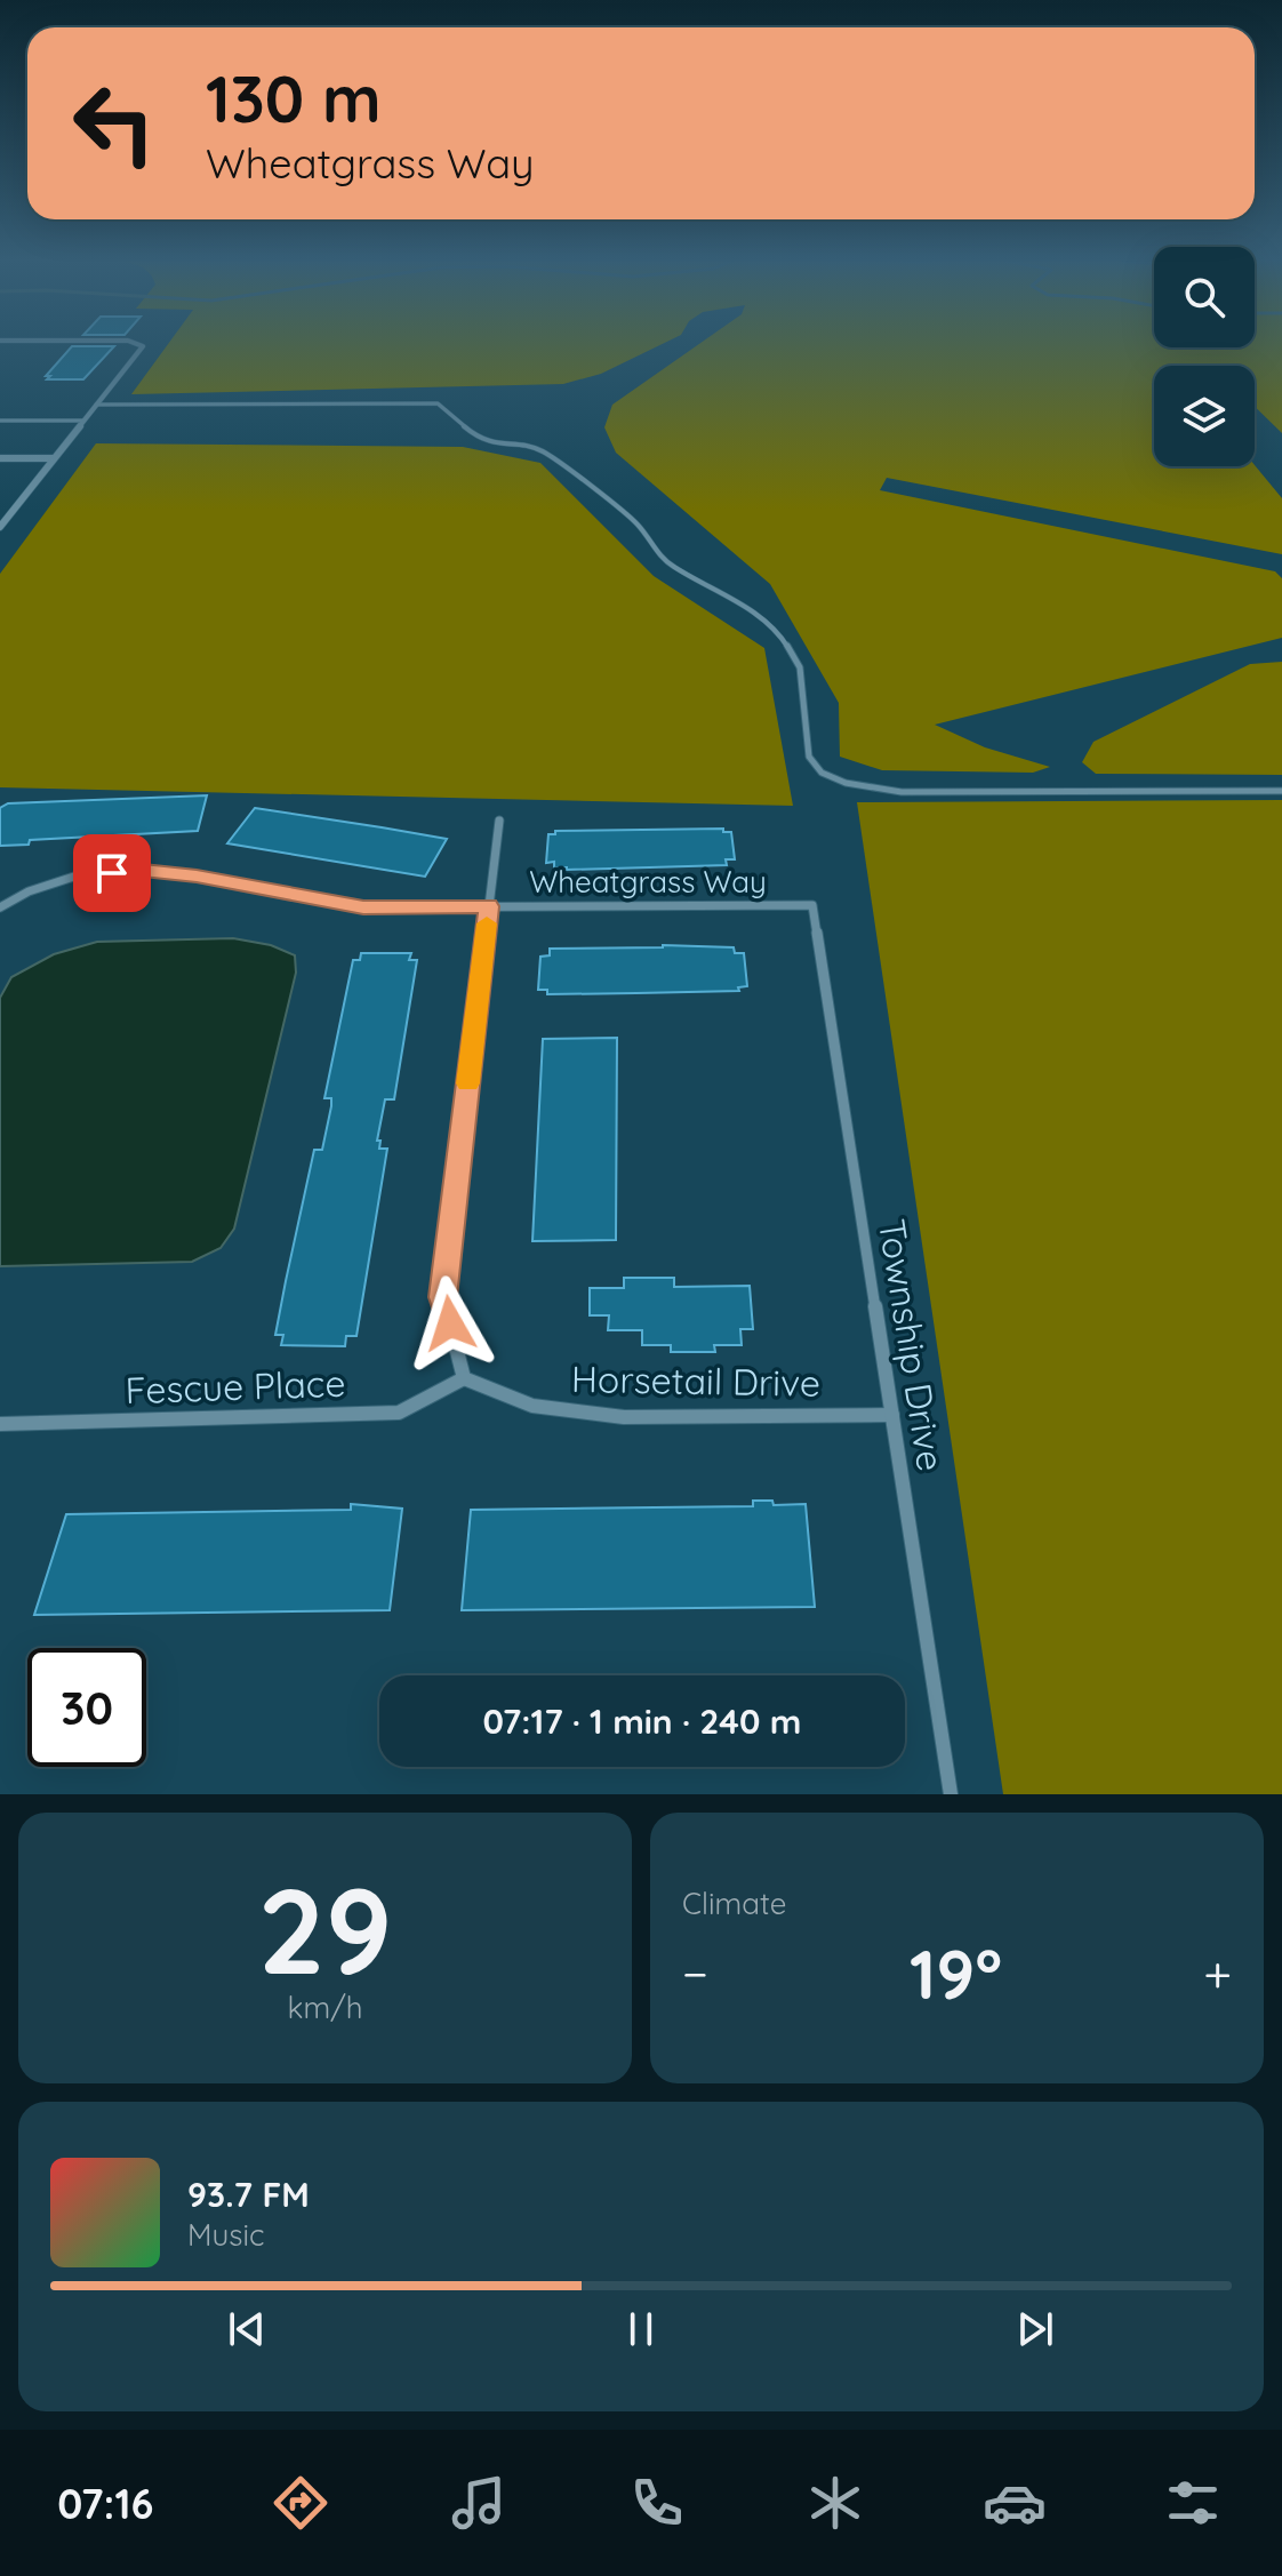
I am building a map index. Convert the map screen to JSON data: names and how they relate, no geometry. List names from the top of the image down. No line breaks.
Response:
{"streets":{"street":["Wheatgrass Way","Township Drive","Horsetail Drive","Fescue Place"]},"crossings":[["Wheatgrass Way","Township Drive"],["Township Drive","Horsetail Drive"],["Horsetail Drive","Fescue Place"]],"page":{"turn":["130 m","Wheatgrass Way"],"limit":"30","trip":"07:17 · 1 min · 240 m","tile":[["29","km/h"],"Climate"],"heat":["−","19°","+"],"song":["93.7 FM","Music"],"tabs":"07:16"}}
